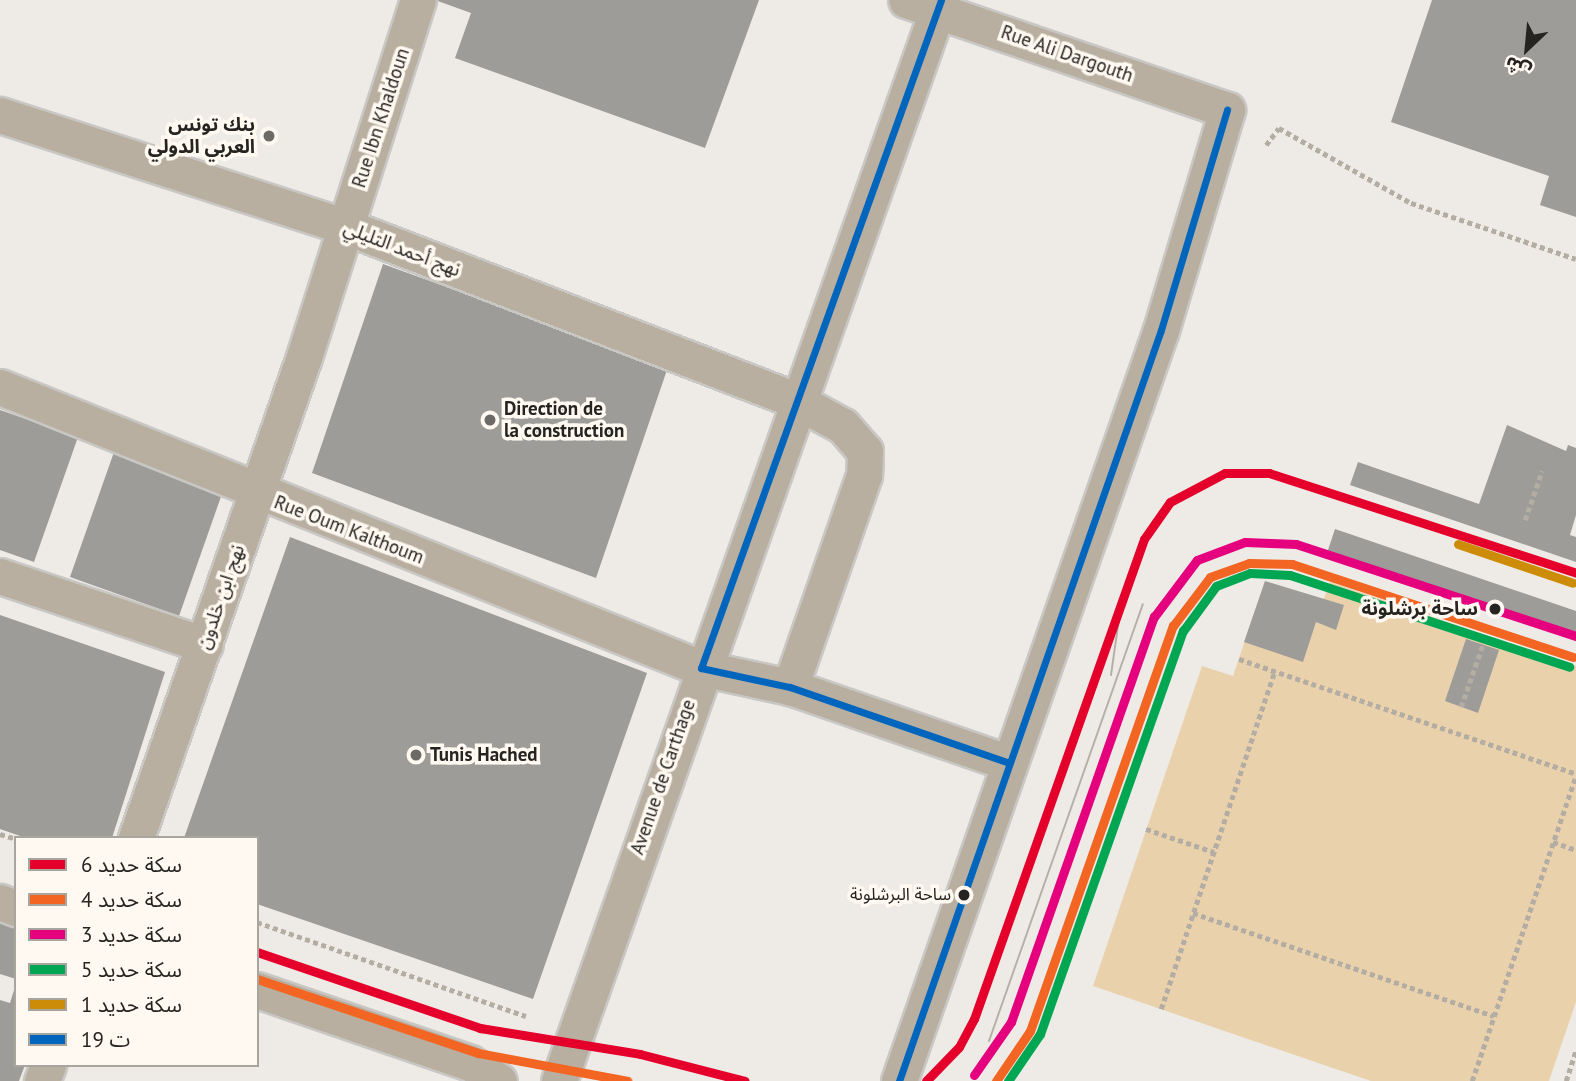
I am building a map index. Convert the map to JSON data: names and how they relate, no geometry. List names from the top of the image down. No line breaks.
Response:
{"streets":{"street":["Rue Ali Dargouth","Rue Ibn Khaldoun","نهج أحمد التليلي","Rue Oum Kalthoum","نهج ابن خلدون","Avenue de Carthage"]},"crossings":[["Rue Ali Dargouth","Rue Oum Kalthoum"],["Rue Ali Dargouth","Avenue de Carthage"],["Rue Ibn Khaldoun","نهج أحمد التليلي"],["Rue Ibn Khaldoun","نهج ابن خلدون"],["نهج أحمد التليلي","Rue Oum Kalthoum"],["نهج أحمد التليلي","Avenue de Carthage"],["Rue Oum Kalthoum","نهج ابن خلدون"],["Rue Oum Kalthoum","Avenue de Carthage"]],"places":["بنك تونس العربي الدولي","Direction de la construction","ساحة برشلونة","Tunis Hached","ساحة البرشلونة"],"lines":["rail line 6","rail line 3","rail line 1","rail line 4","rail line 5"],"legend":["سكة حديد 6","سكة حديد 4","سكة حديد 3","سكة حديد 5","سكة حديد 1","19 ت"],"north":"bottom left"}
